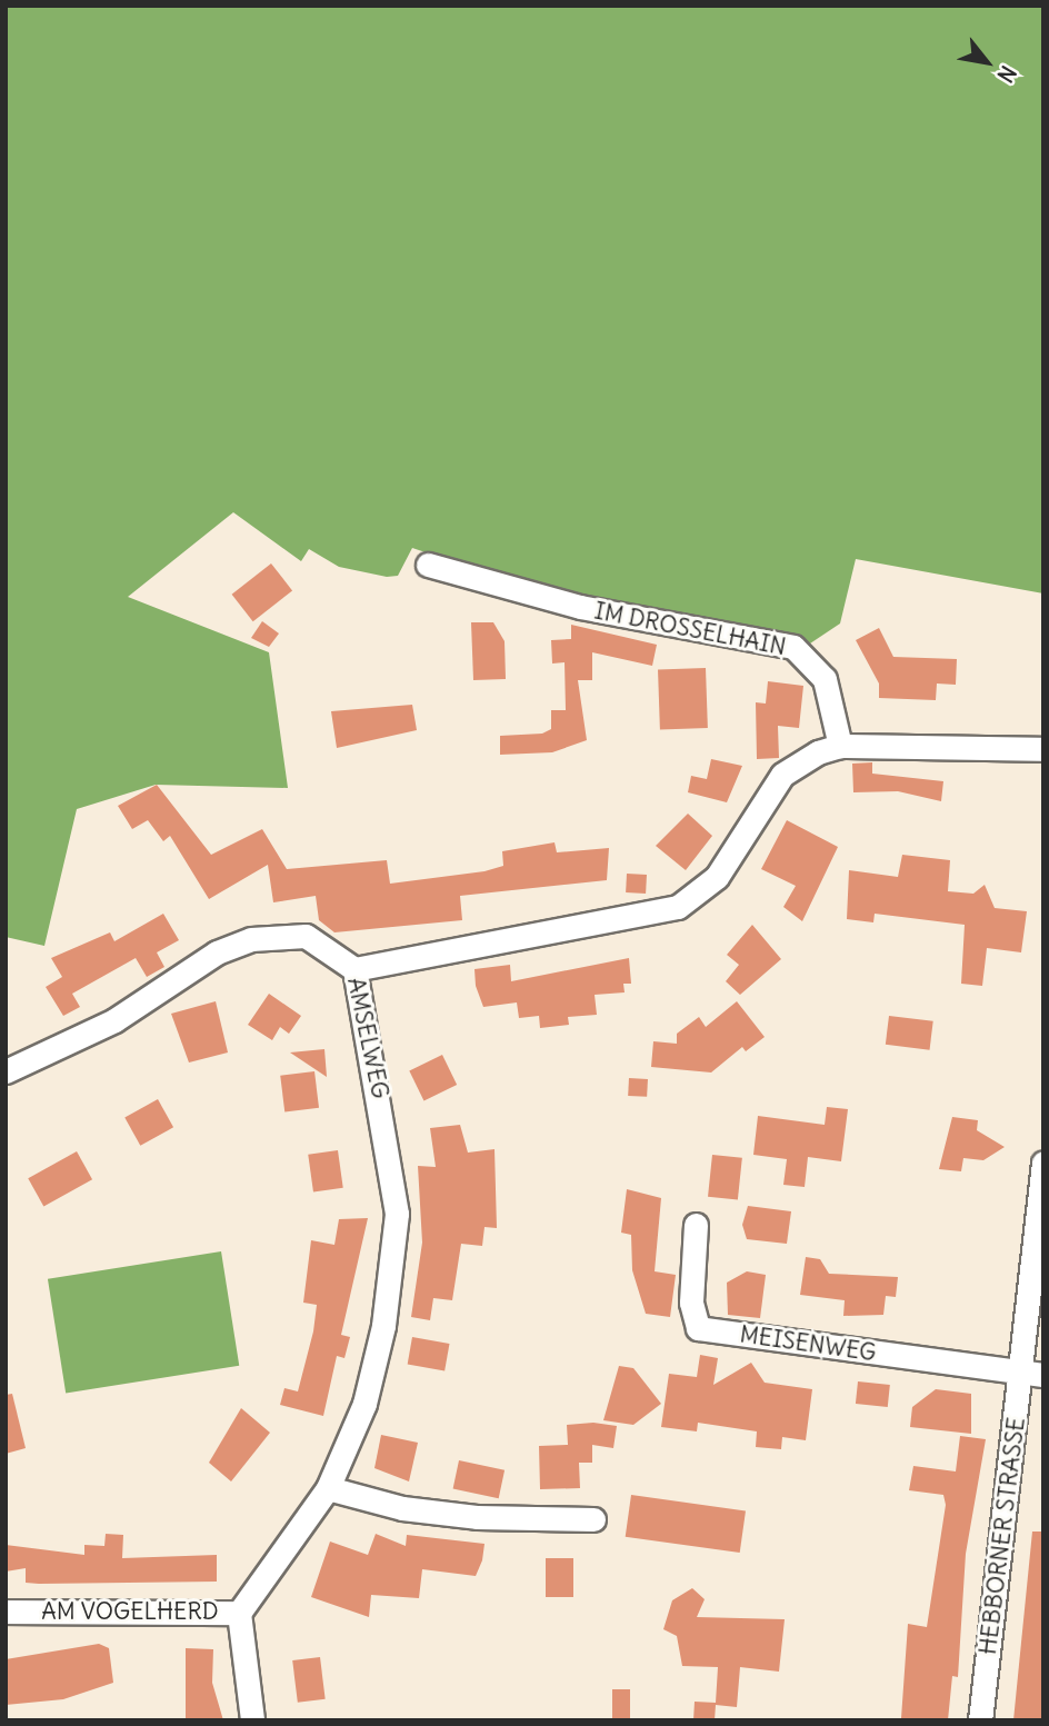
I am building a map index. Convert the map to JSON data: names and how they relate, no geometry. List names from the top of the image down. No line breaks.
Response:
{"streets":{"street":["IM DROSSELHAIN","AMSELWEG","MEISENWEG","HEBBORNER STRASSE","AM VOGELHERD"]},"crossings":[["AMSELWEG","AM VOGELHERD"],["MEISENWEG","HEBBORNER STRASSE"]],"north":"bottom right"}
